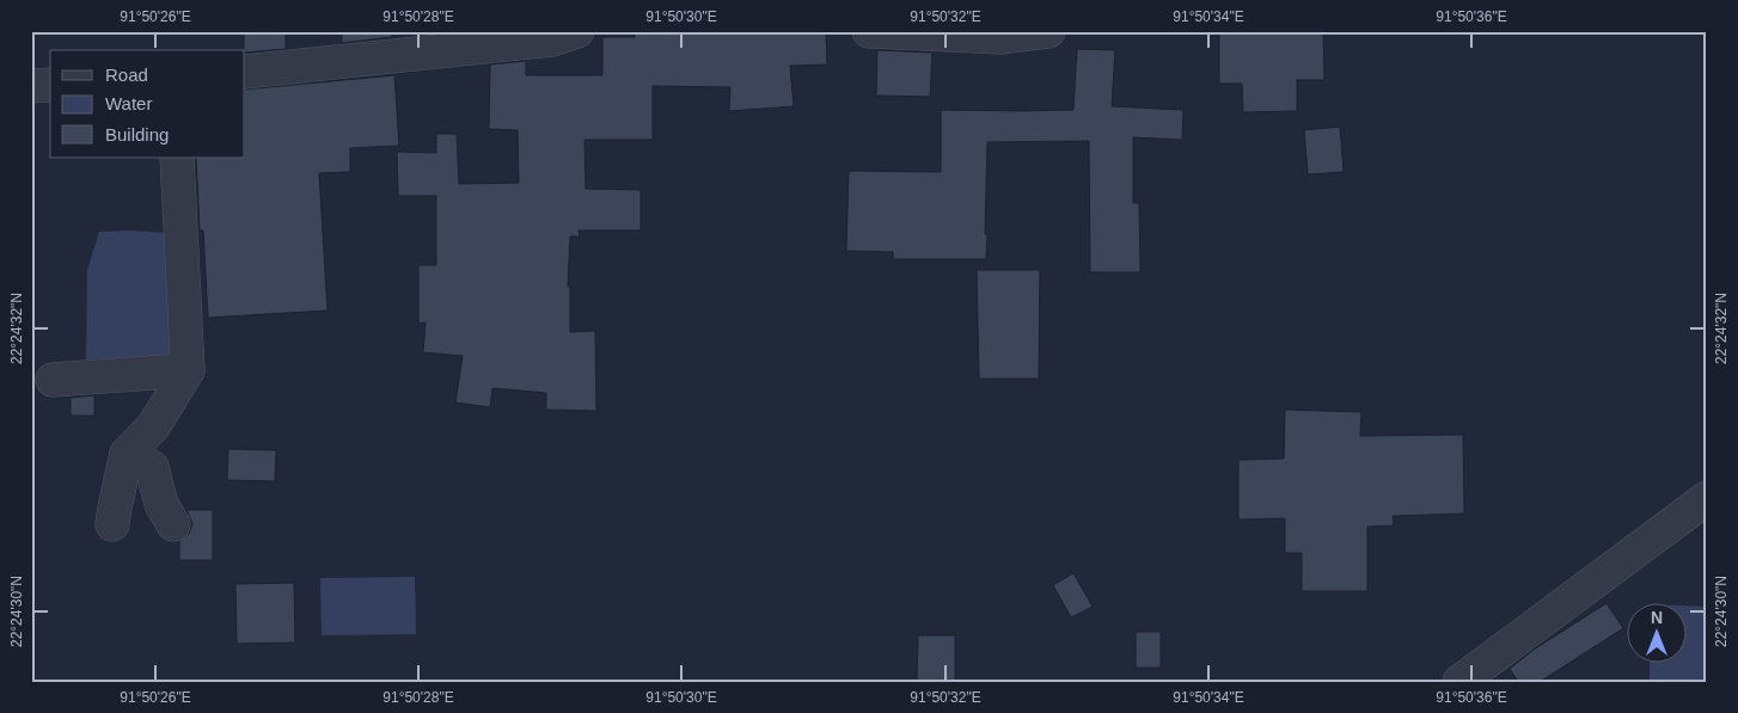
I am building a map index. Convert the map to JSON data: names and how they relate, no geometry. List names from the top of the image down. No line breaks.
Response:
{"legend":["Road","Water","Building"],"north":"top","coordinates":["91°50'26\"E","91°50'28\"E","91°50'30\"E","91°50'32\"E","91°50'34\"E","91°50'36\"E","22°24'32\"N","22°24'30\"N"]}
